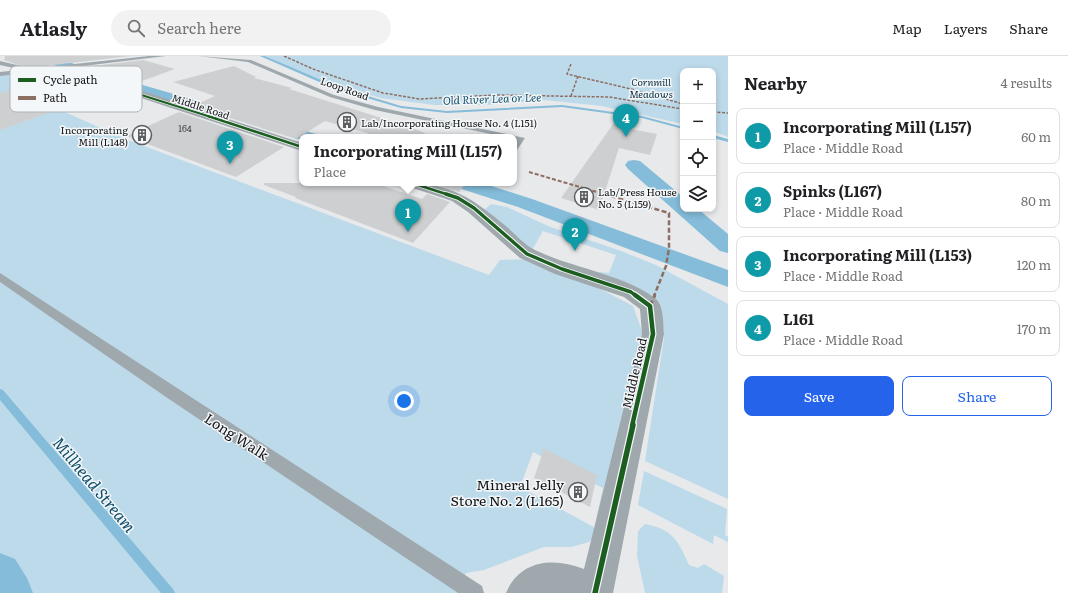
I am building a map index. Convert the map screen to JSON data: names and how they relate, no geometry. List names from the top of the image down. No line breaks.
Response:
{"streets":{"street":["Middle Road"],"lane":["Loop Road","Long Walk"]},"water":["Old River Lea or Lee","Millhead Stream"],"parks":["Cornmill Meadows"],"places":{"building":["Lab/Incorporating House No. 4 (L151)","Incorporating Mill (L148)","Lab/Press House No. 5 (L159)","Mineral Jelly Store No. 2 (L165)"]},"house_numbers":["164"],"legend":["Cycle path","Path"],"page":{"header":"Atlasly","search":"Search here","nav":["Map","Layers","Share"],"heading":["Nearby","4 results"],"map_buttons":["+","−"],"pins":["4","3","1","2"],"list":[{"mark":"1","name":"Incorporating Mill (L157)","note":"Place · Middle Road","value":"60 m"},{"mark":"2","name":"Spinks (L167)","note":"Place · Middle Road","value":"80 m"},{"mark":"3","name":"Incorporating Mill (L153)","note":"Place · Middle Road","value":"120 m"},{"mark":"4","name":"L161","note":"Place · Middle Road","value":"170 m"}],"popup":["Incorporating Mill (L157)","Place"],"buttons":["Save","Share"]}}
